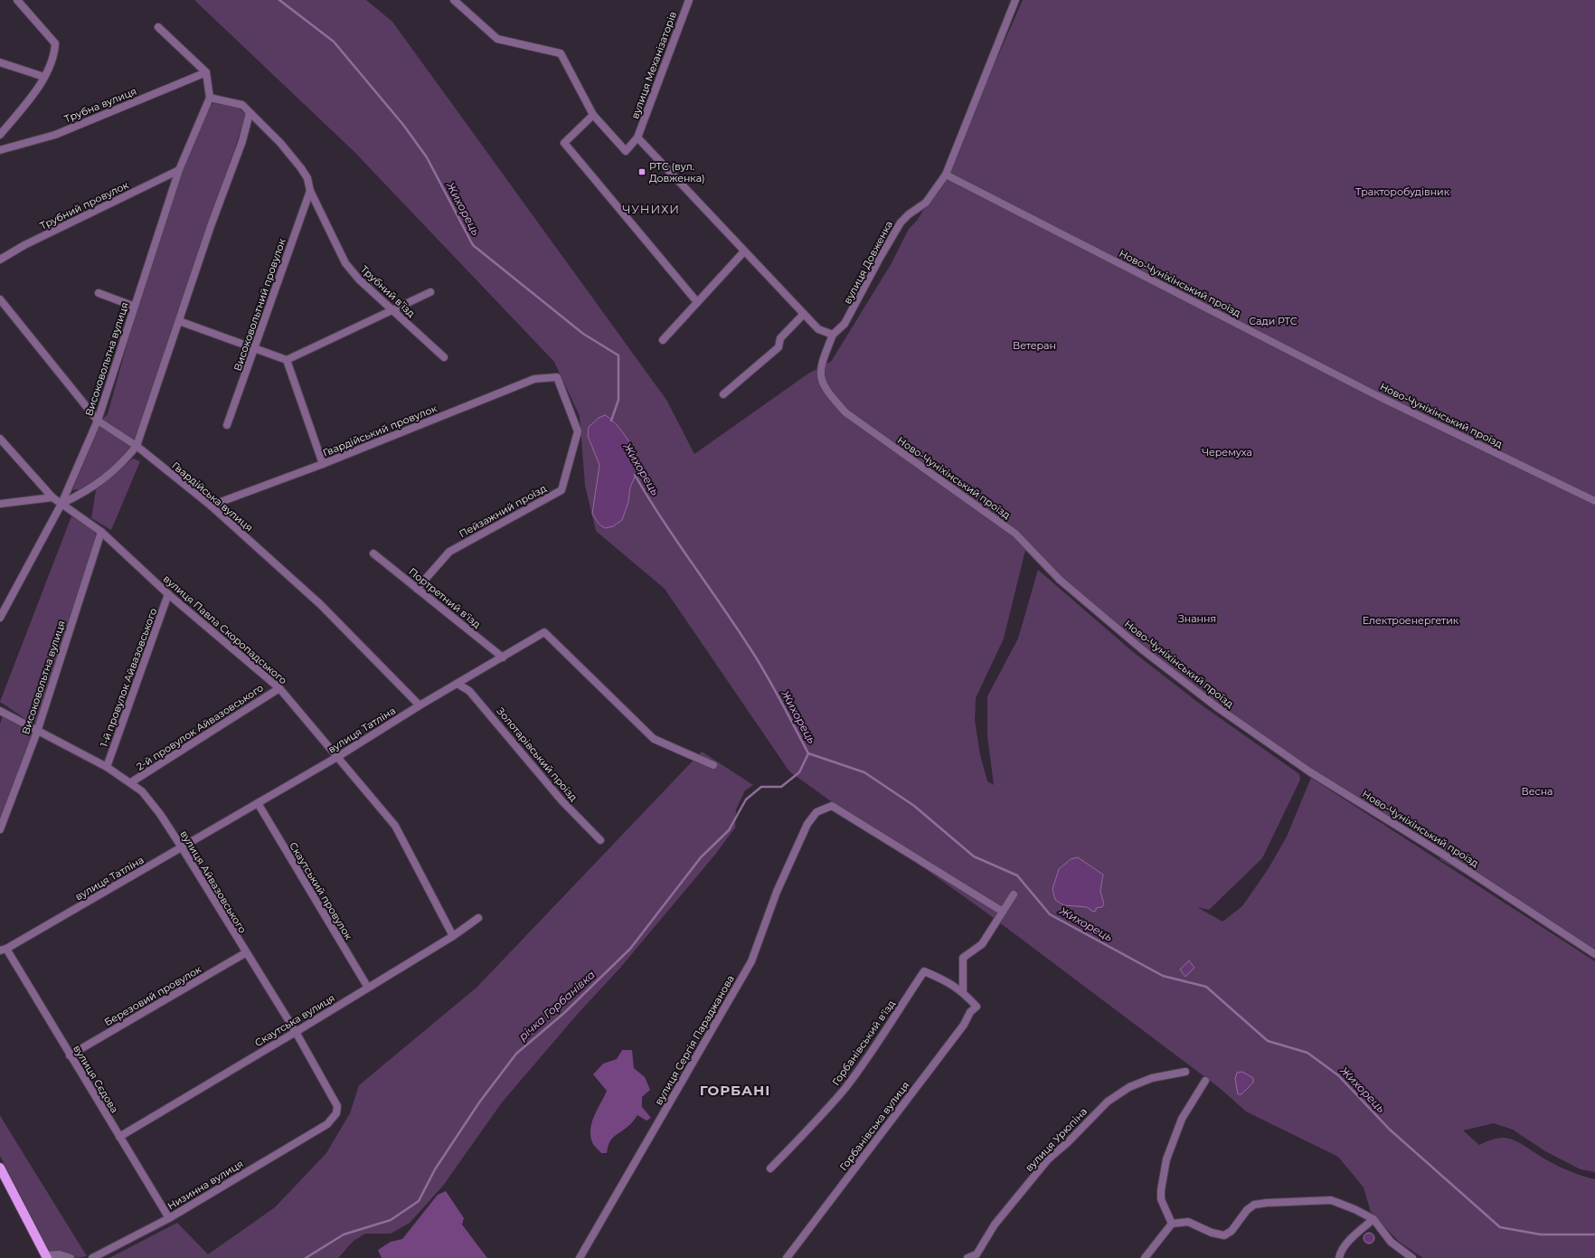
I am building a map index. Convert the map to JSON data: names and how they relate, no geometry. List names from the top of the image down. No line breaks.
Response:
{"streets":{"street":["вулиця Механізаторів","Трубна вулиця","Трубний провулок","вулиця Довженка","Ново-Чуніхінський проїзд","Трубний в’їзд","Високовольтний провулок","Високовольтна вулиця","Гвардійський провулок","Гвардійська вулиця","Пейзажний проїзд","Портретний в'їзд","вулиця Павла Скоропадського","1-й провулок Айвазовського","2-й провулок Айвазовського","вулиця Татліна","Золотарівський проїзд","вулиця Айвазовського","Скаутський провулок","Березовий провулок","Скаутська вулиця","вулиця Сергія Параджанова","Горбанівський в'їзд","вулиця Сєдова","Горбанівська вулиця","вулиця Урюпіна","Низинна вулиця"]},"crossings":[["Трубний провулок","Високовольтна вулиця"],["вулиця Довженка","Ново-Чуніхінський проїзд"],["Трубний в’їзд","Високовольтний провулок"],["Трубний в’їзд","Високовольтна вулиця"],["Високовольтна вулиця","Гвардійська вулиця"],["Високовольтна вулиця","вулиця Павла Скоропадського"],["Високовольтна вулиця","вулиця Айвазовського"],["Гвардійський провулок","Гвардійська вулиця"],["Гвардійський провулок","Пейзажний проїзд"],["Гвардійська вулиця","вулиця Татліна"],["Пейзажний проїзд","Портретний в'їзд"],["Портретний в'їзд","вулиця Татліна"],["вулиця Павла Скоропадського","1-й провулок Айвазовського"],["вулиця Павла Скоропадського","2-й провулок Айвазовського"],["вулиця Павла Скоропадського","вулиця Татліна"],["вулиця Павла Скоропадського","Скаутська вулиця"],["1-й провулок Айвазовського","вулиця Айвазовського"],["2-й провулок Айвазовського","вулиця Айвазовського"],["вулиця Татліна","Золотарівський проїзд"],["вулиця Татліна","вулиця Айвазовського"],["вулиця Татліна","Скаутський провулок"],["вулиця Татліна","вулиця Сєдова"],["вулиця Айвазовського","Березовий провулок"],["вулиця Айвазовського","Скаутська вулиця"],["вулиця Айвазовського","Низинна вулиця"],["Скаутський провулок","Скаутська вулиця"],["Березовий провулок","вулиця Сєдова"],["Скаутська вулиця","вулиця Сєдова"],["Горбанівський в'їзд","Горбанівська вулиця"],["вулиця Сєдова","Низинна вулиця"]],"districts":["ЧУНИХИ","ГОРБАНІ"],"water":["Жихорець","річка Горбанівка"],"parks":["Тракторобудівник","Сади РТС","Ветеран","Черемуха","Знання","Електроенергетик","Весна"],"places":{"transit":["РТС (вул. Довженка)"]}}
